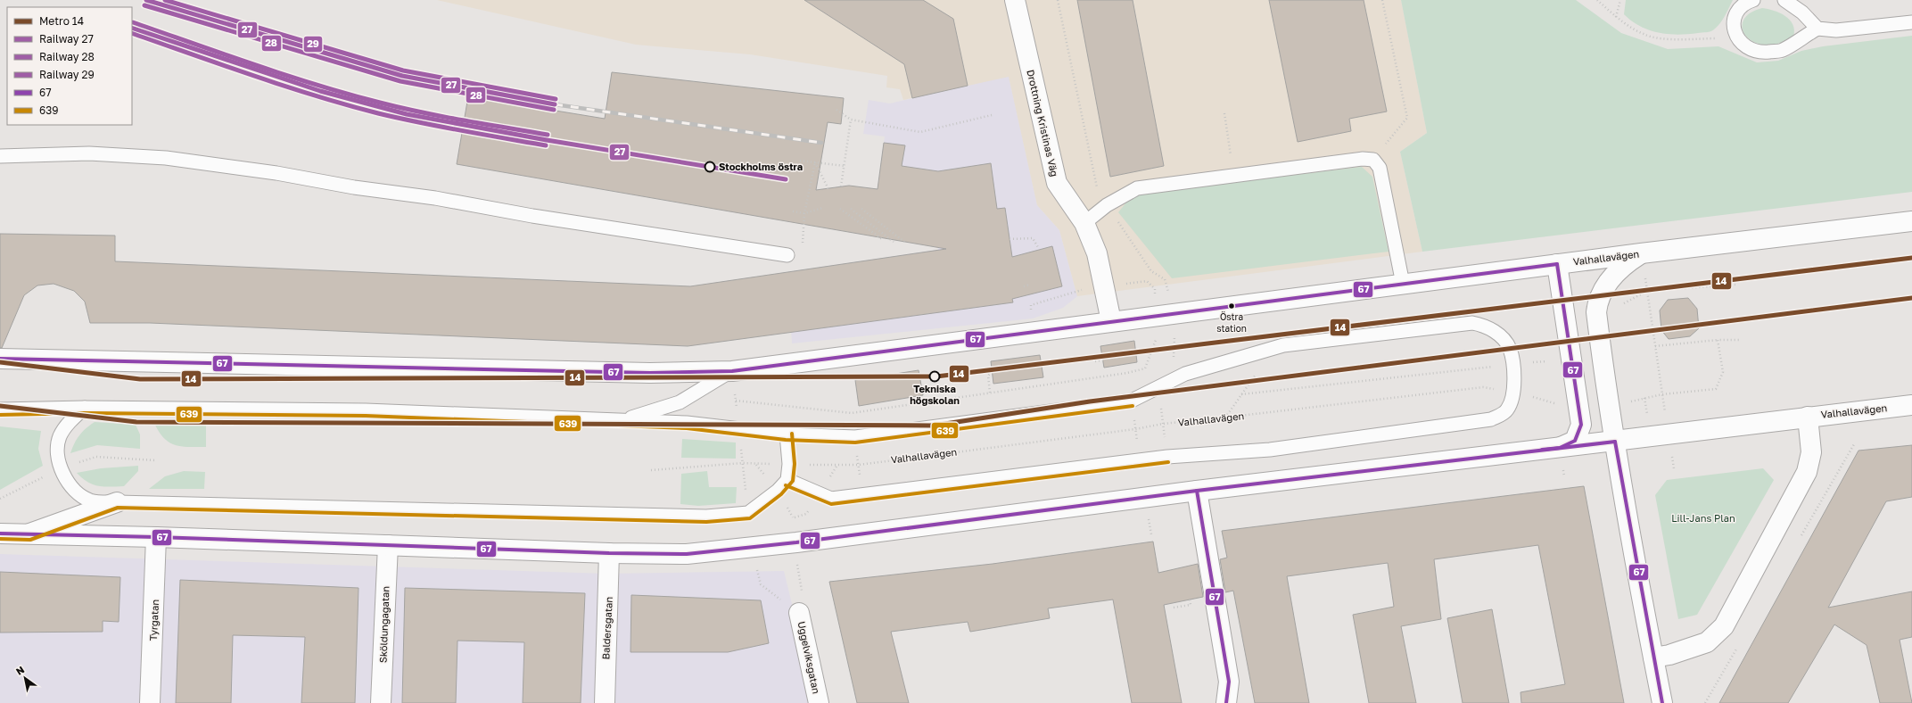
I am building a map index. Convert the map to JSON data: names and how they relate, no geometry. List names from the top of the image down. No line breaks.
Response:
{"streets":{"main road":["Drottning Kristinas Väg","Valhallavägen","Tyrgatan","Sköldungagatan","Baldersgatan","Uggelviksgatan"]},"crossings":[["Drottning Kristinas Väg","Valhallavägen"],["Valhallavägen","Tyrgatan"],["Valhallavägen","Sköldungagatan"],["Valhallavägen","Baldersgatan"]],"parks":["Lill-Jans Plan"],"places":["Stockholms östra","Östra station","Tekniska högskolan"],"lines":["rail line 27","rail line 29","rail line 28","metro line 14","transit line 67","transit line 639"],"legend":["Metro 14","Railway 27","Railway 28","Railway 29","67","639"],"north":"top left"}
